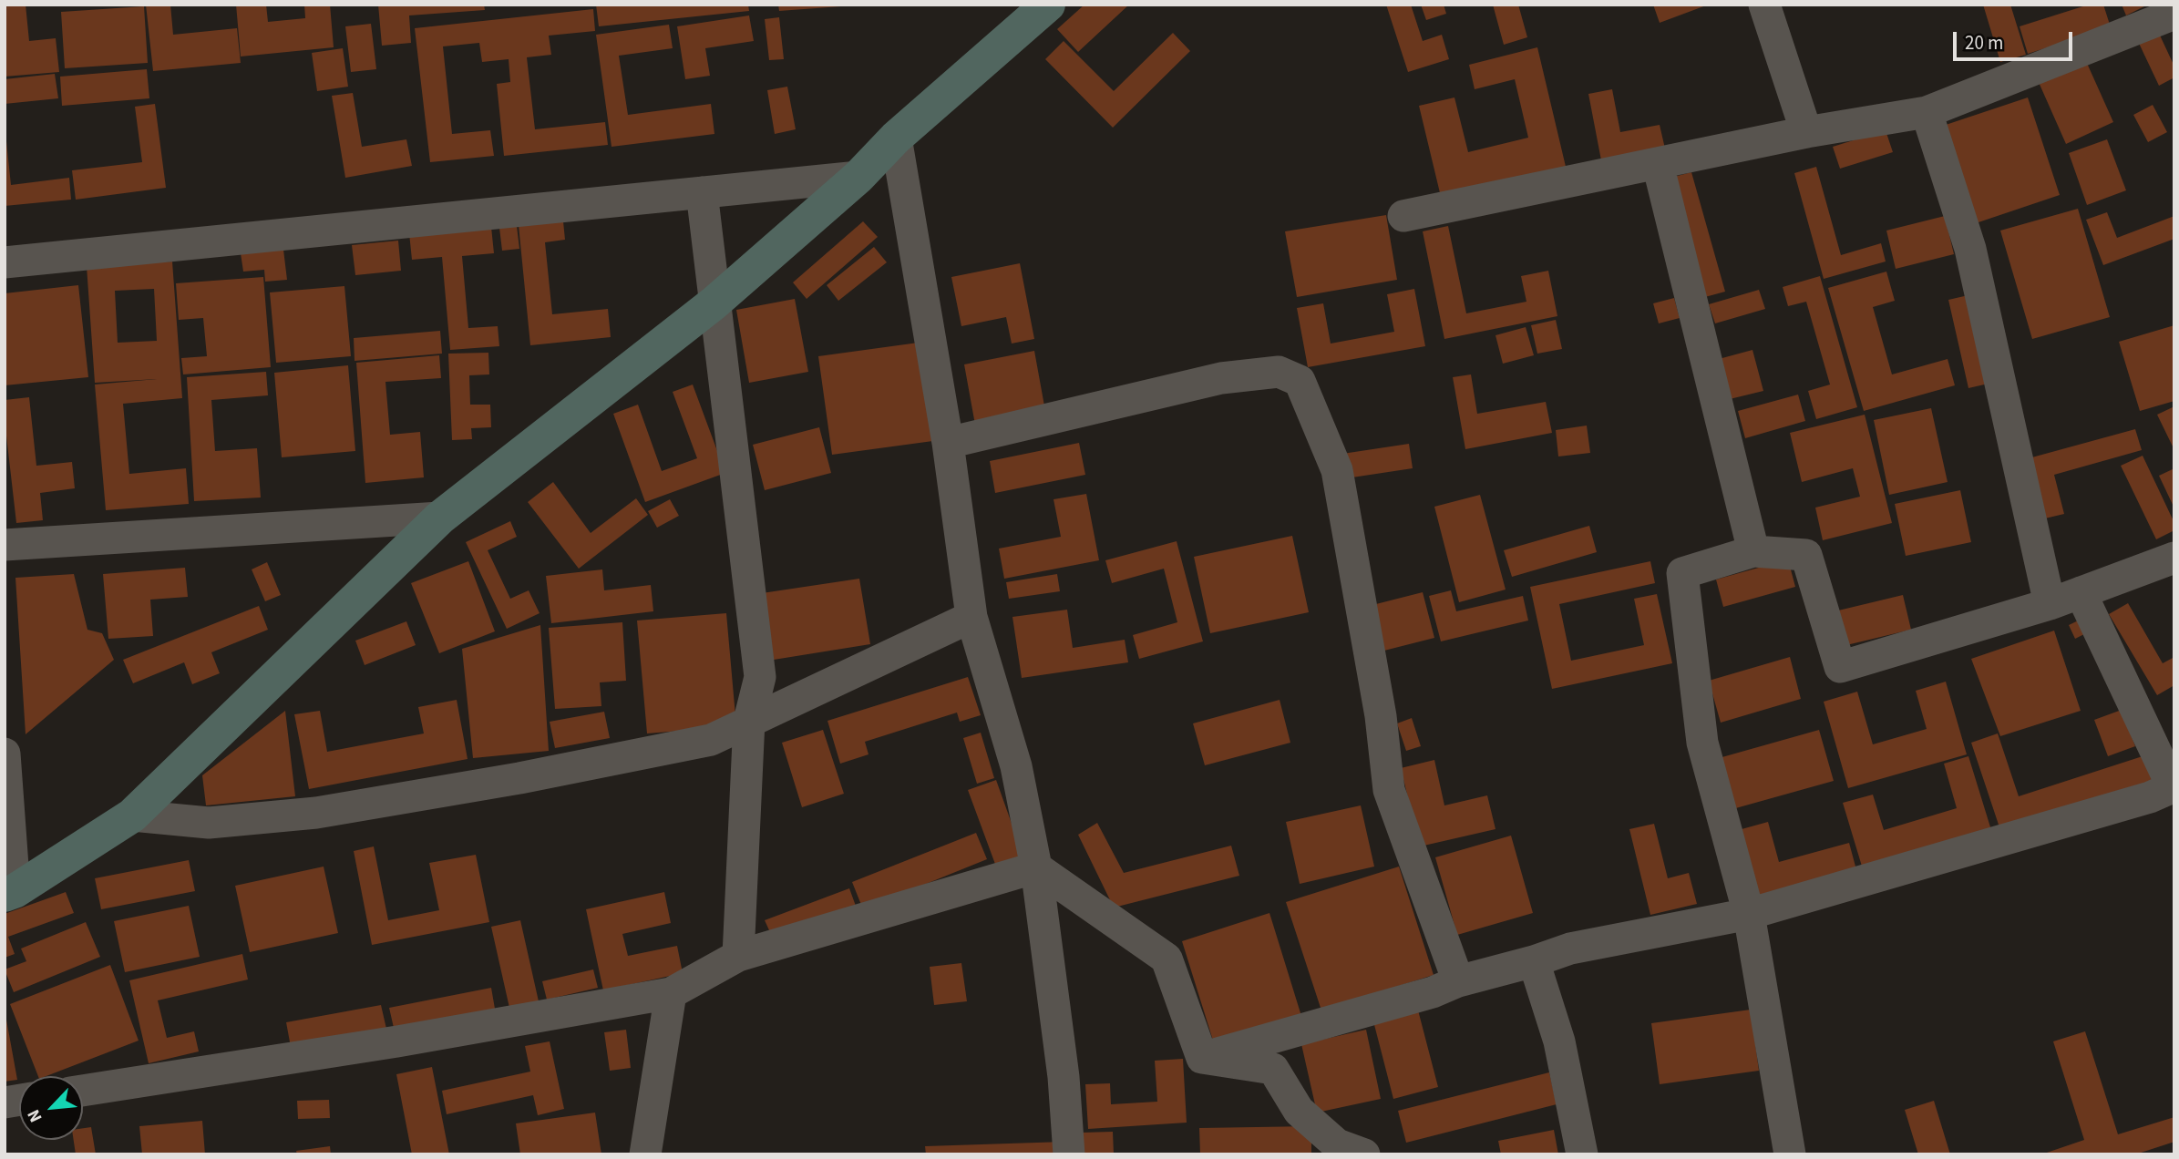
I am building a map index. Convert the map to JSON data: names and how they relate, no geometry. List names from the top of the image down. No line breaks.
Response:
{"scale_bar":"20 m","north":"bottom left"}
